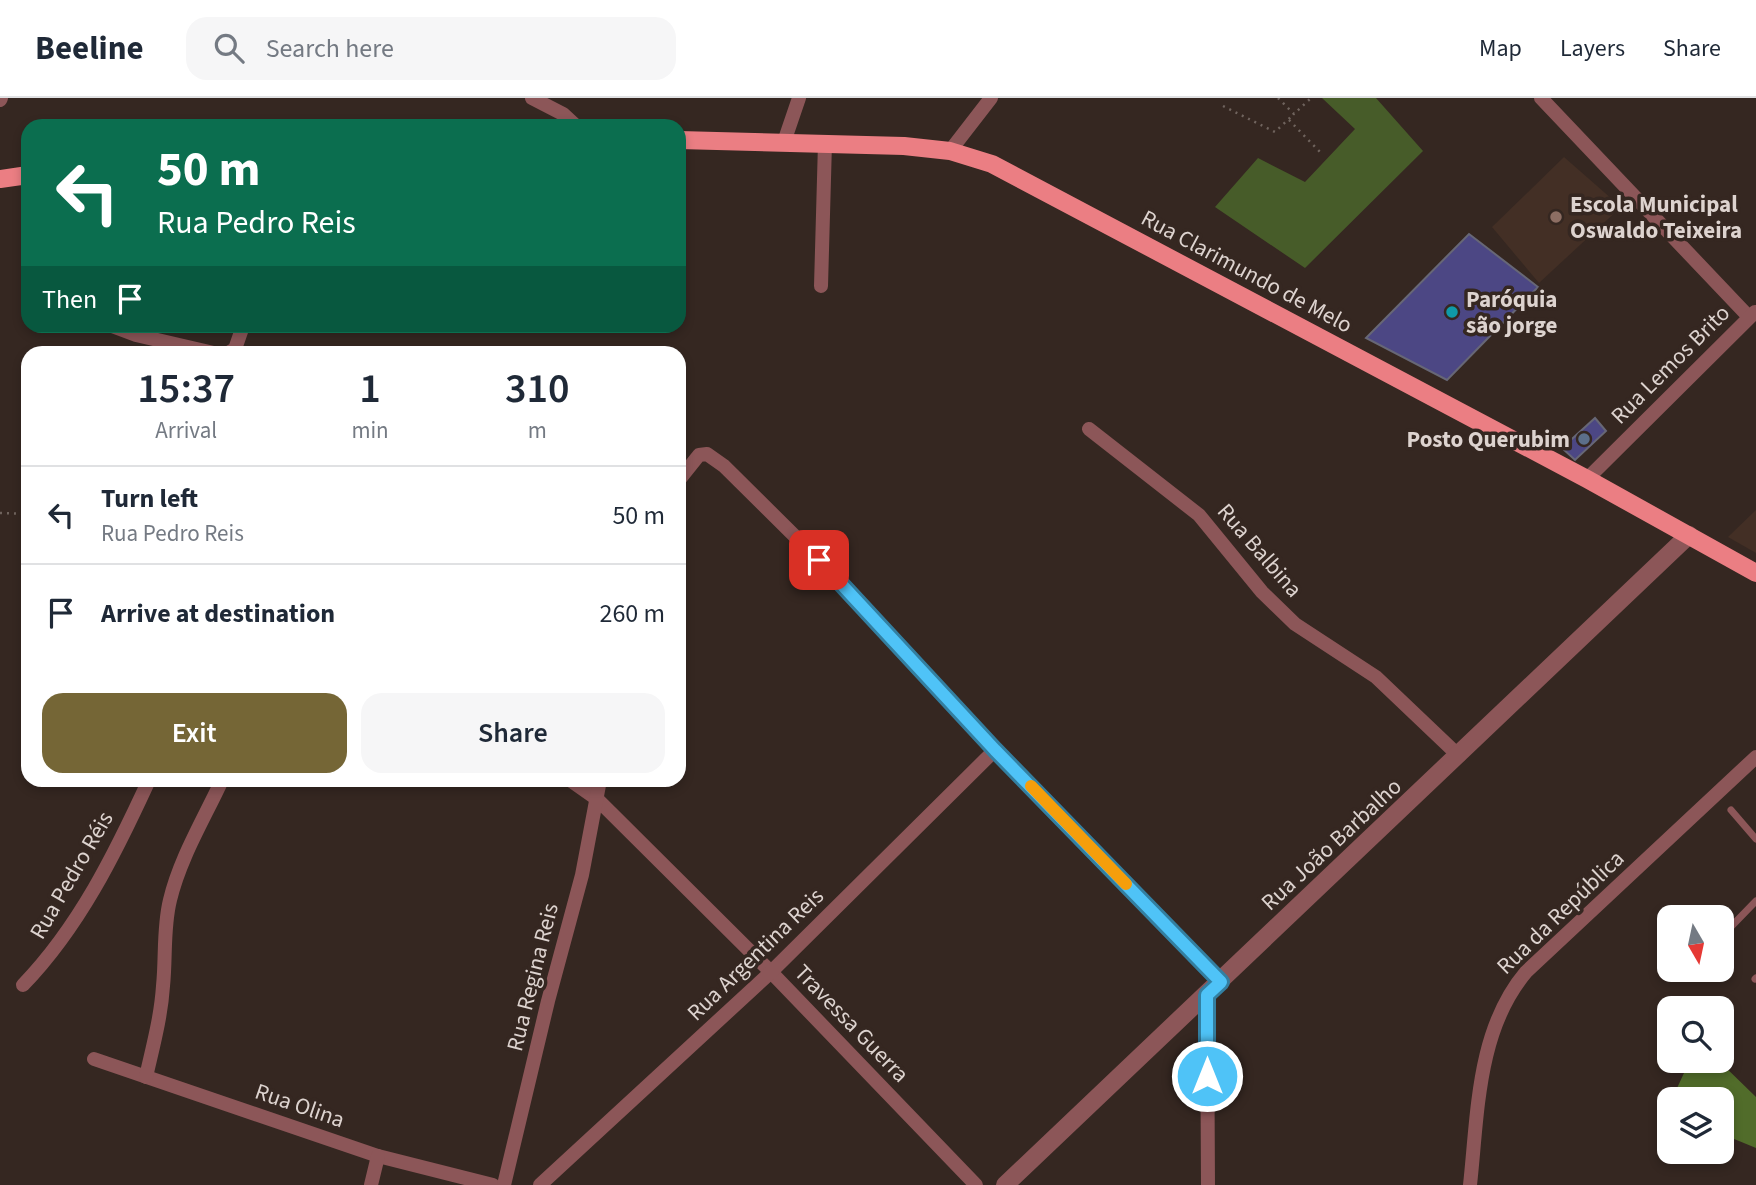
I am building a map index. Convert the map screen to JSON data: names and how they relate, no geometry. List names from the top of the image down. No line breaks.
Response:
{"streets":{"main road":["Rua Clarimundo de Melo"],"street":["Rua Lemos Brito","Rua Balbina","Rua João Barbalho","Rua Pedro Réis","Rua da República","Rua Argentina Reis","Rua Regina Reis","Travessa Guerra","Rua Olina"]},"crossings":[["Rua Clarimundo de Melo","Rua Lemos Brito"],["Rua Clarimundo de Melo","Rua João Barbalho"],["Rua Balbina","Rua João Barbalho"],["Rua Argentina Reis","Travessa Guerra"],["Rua Regina Reis","Travessa Guerra"]],"places":["Escola Municipal Oswaldo Teixeira","Paróquia são jorge","Posto Querubim"],"north":"bottom","page":{"header":"Beeline","search":"Search here","nav":["Map","Layers","Share"],"turn":["50 m","Rua Pedro Reis"],"then":"Then","eta":["15:37","Arrival","1","min","310","m"],"list":[{"name":"Turn left","note":"Rua Pedro Reis","value":"50 m"},{"name":"Arrive at destination","value":"260 m"}],"buttons":["Exit","Share"]}}
